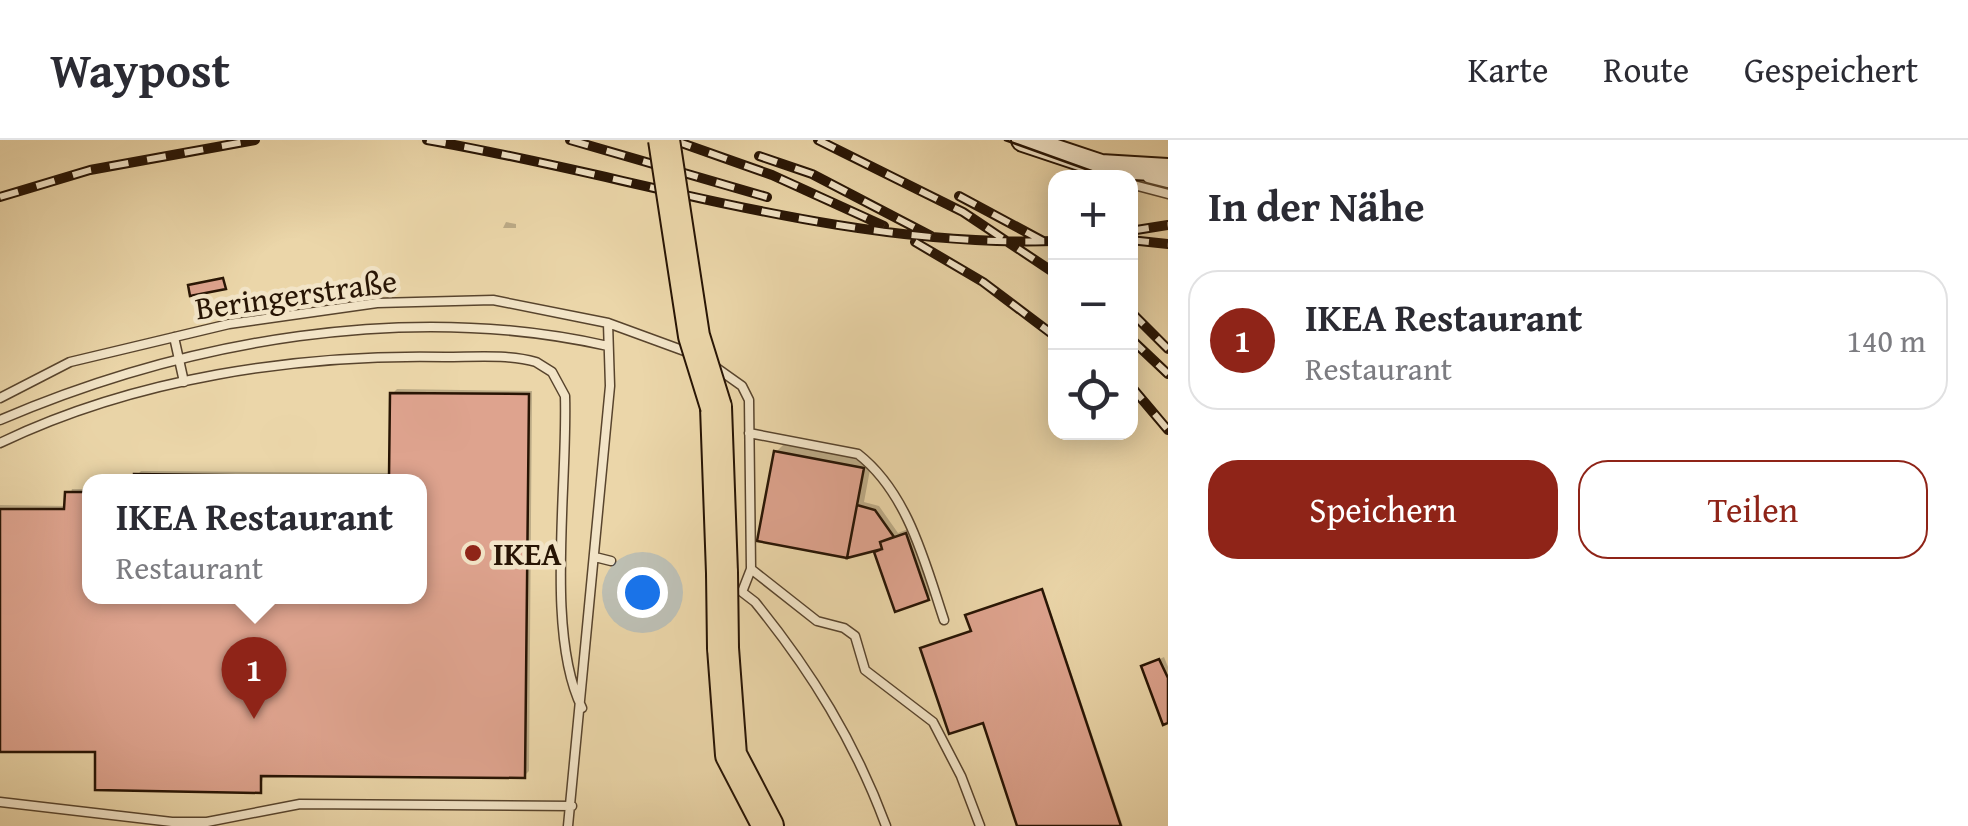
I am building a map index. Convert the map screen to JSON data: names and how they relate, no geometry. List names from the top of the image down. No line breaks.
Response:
{"streets":{"lane":["Beringerstraße"]},"places":["IKEA"],"page":{"header":"Waypost","nav":["Karte","Route","Gespeichert"],"heading":"In der Nähe","map_buttons":["+","−"],"list":[{"mark":"1","name":"IKEA Restaurant","note":"Restaurant","value":"140 m"}],"buttons":["Speichern","Teilen"],"popup":["IKEA Restaurant","Restaurant"],"pins":"1"}}
